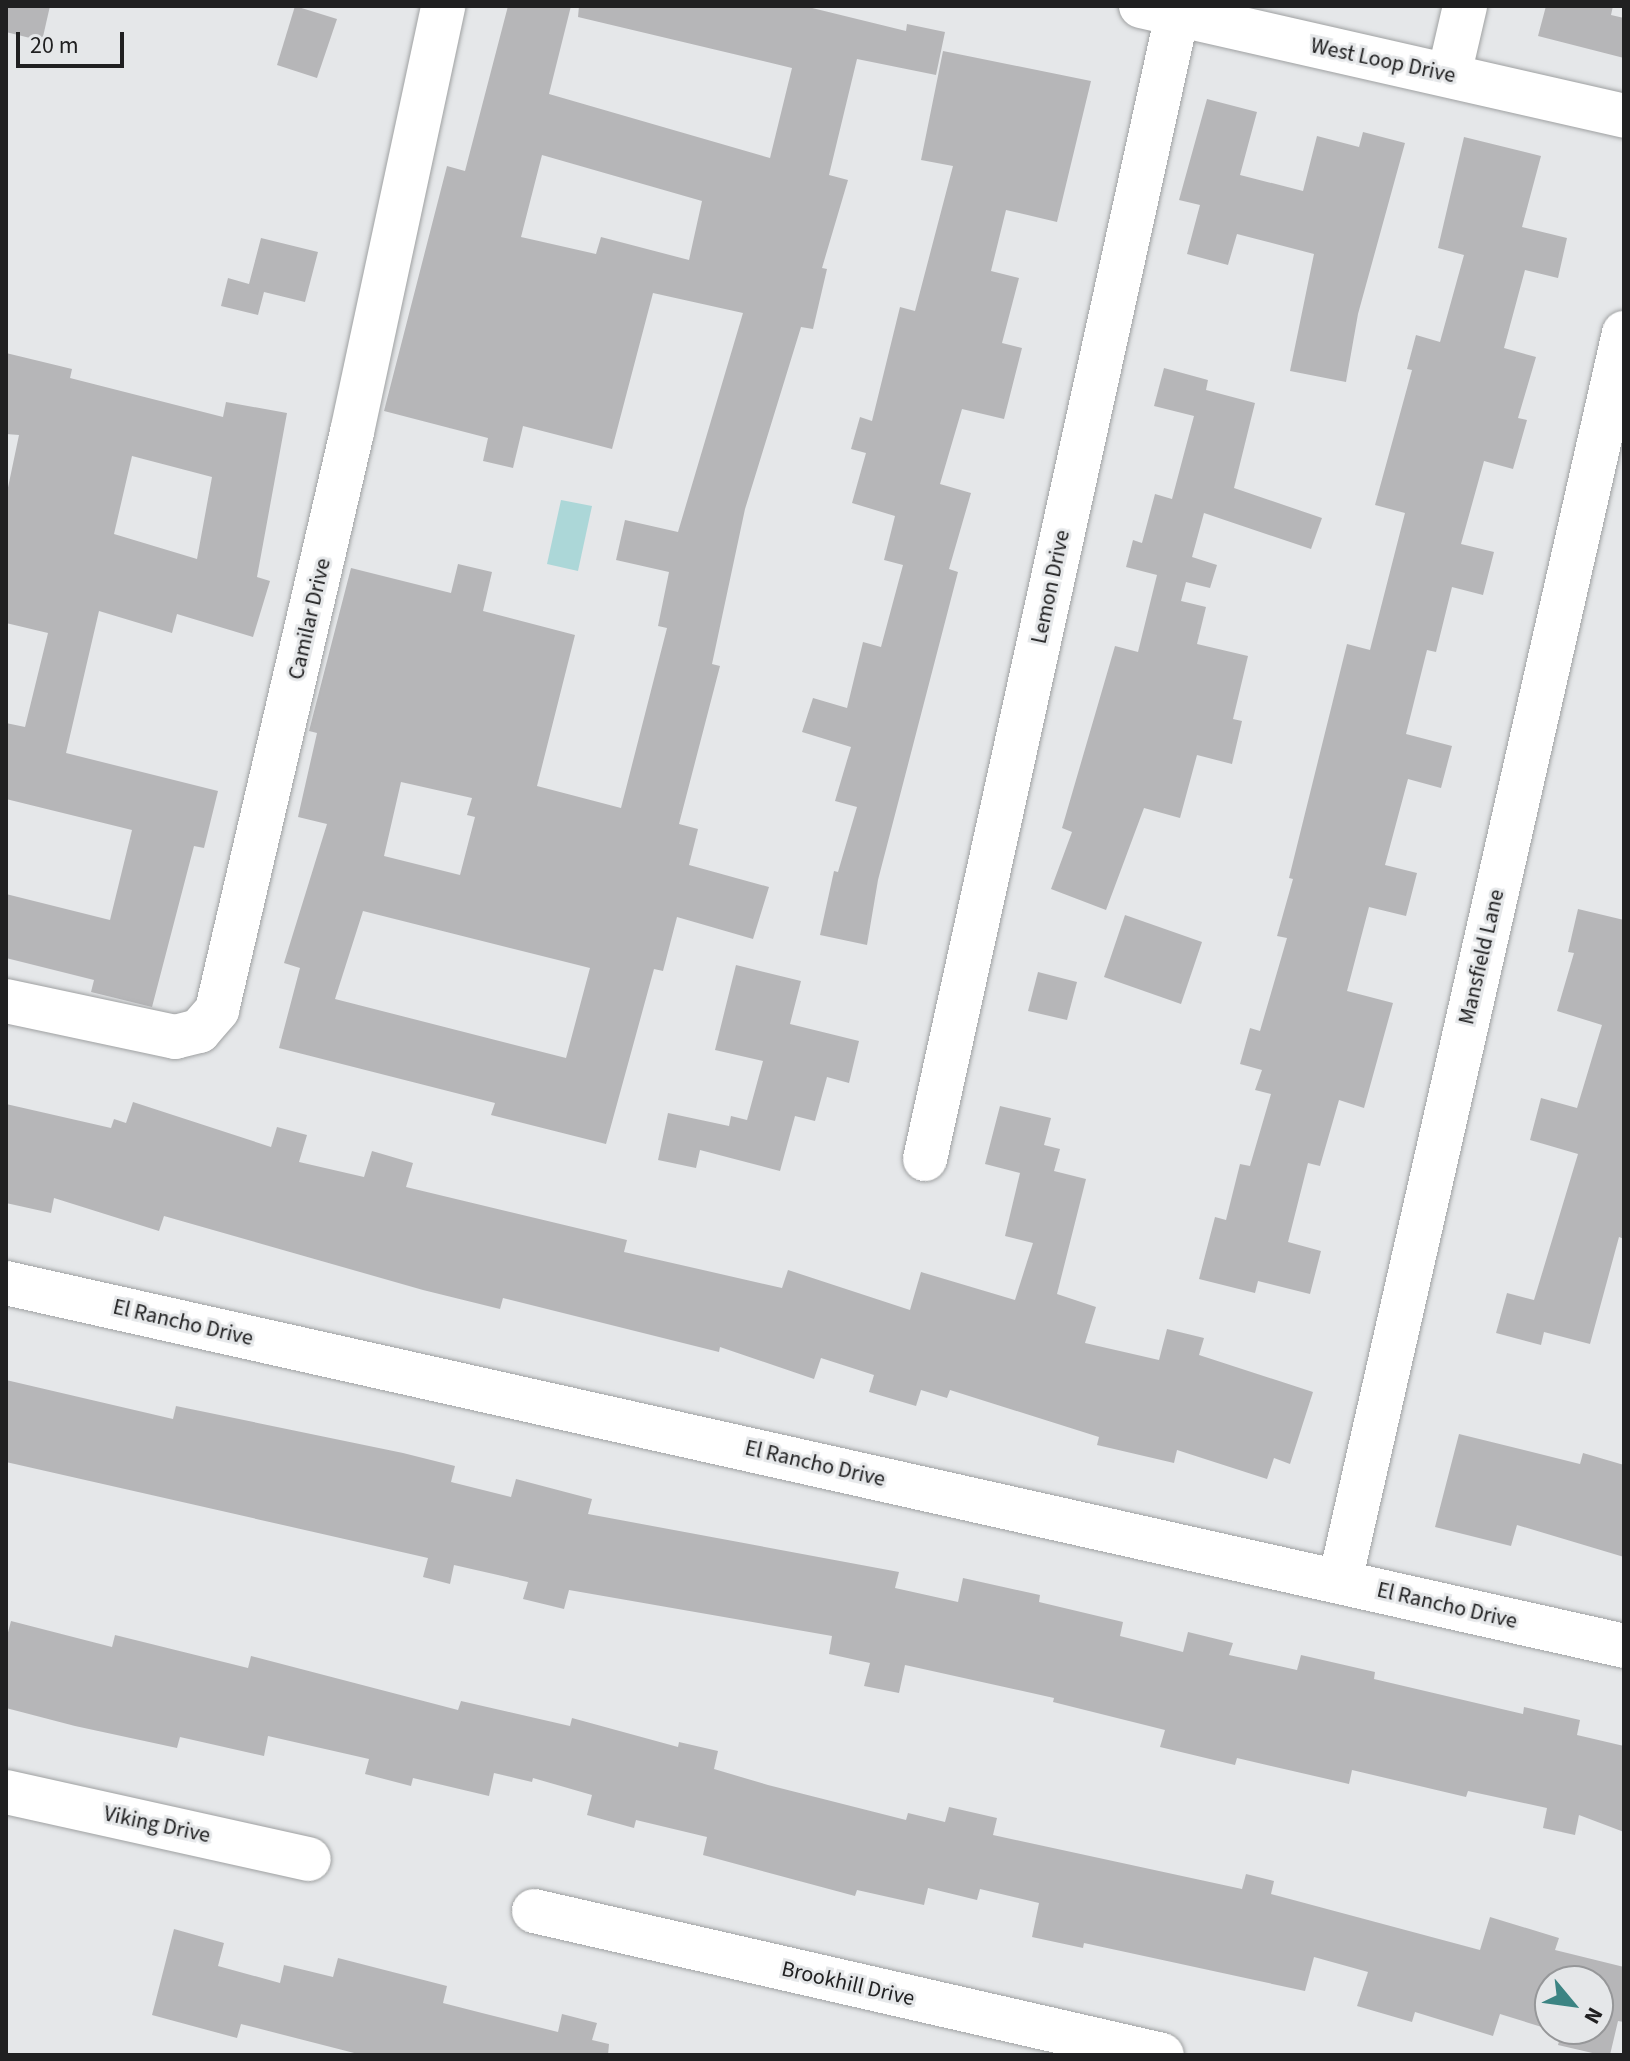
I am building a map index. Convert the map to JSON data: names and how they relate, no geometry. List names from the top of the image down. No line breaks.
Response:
{"streets":{"street":["West Loop Drive","Lemon Drive","Camilar Drive","Mansfield Lane","El Rancho Drive","Viking Drive","Brookhill Drive"]},"crossings":[["West Loop Drive","Lemon Drive"],["Mansfield Lane","El Rancho Drive"]],"scale_bar":"20 m","north":"bottom right"}
